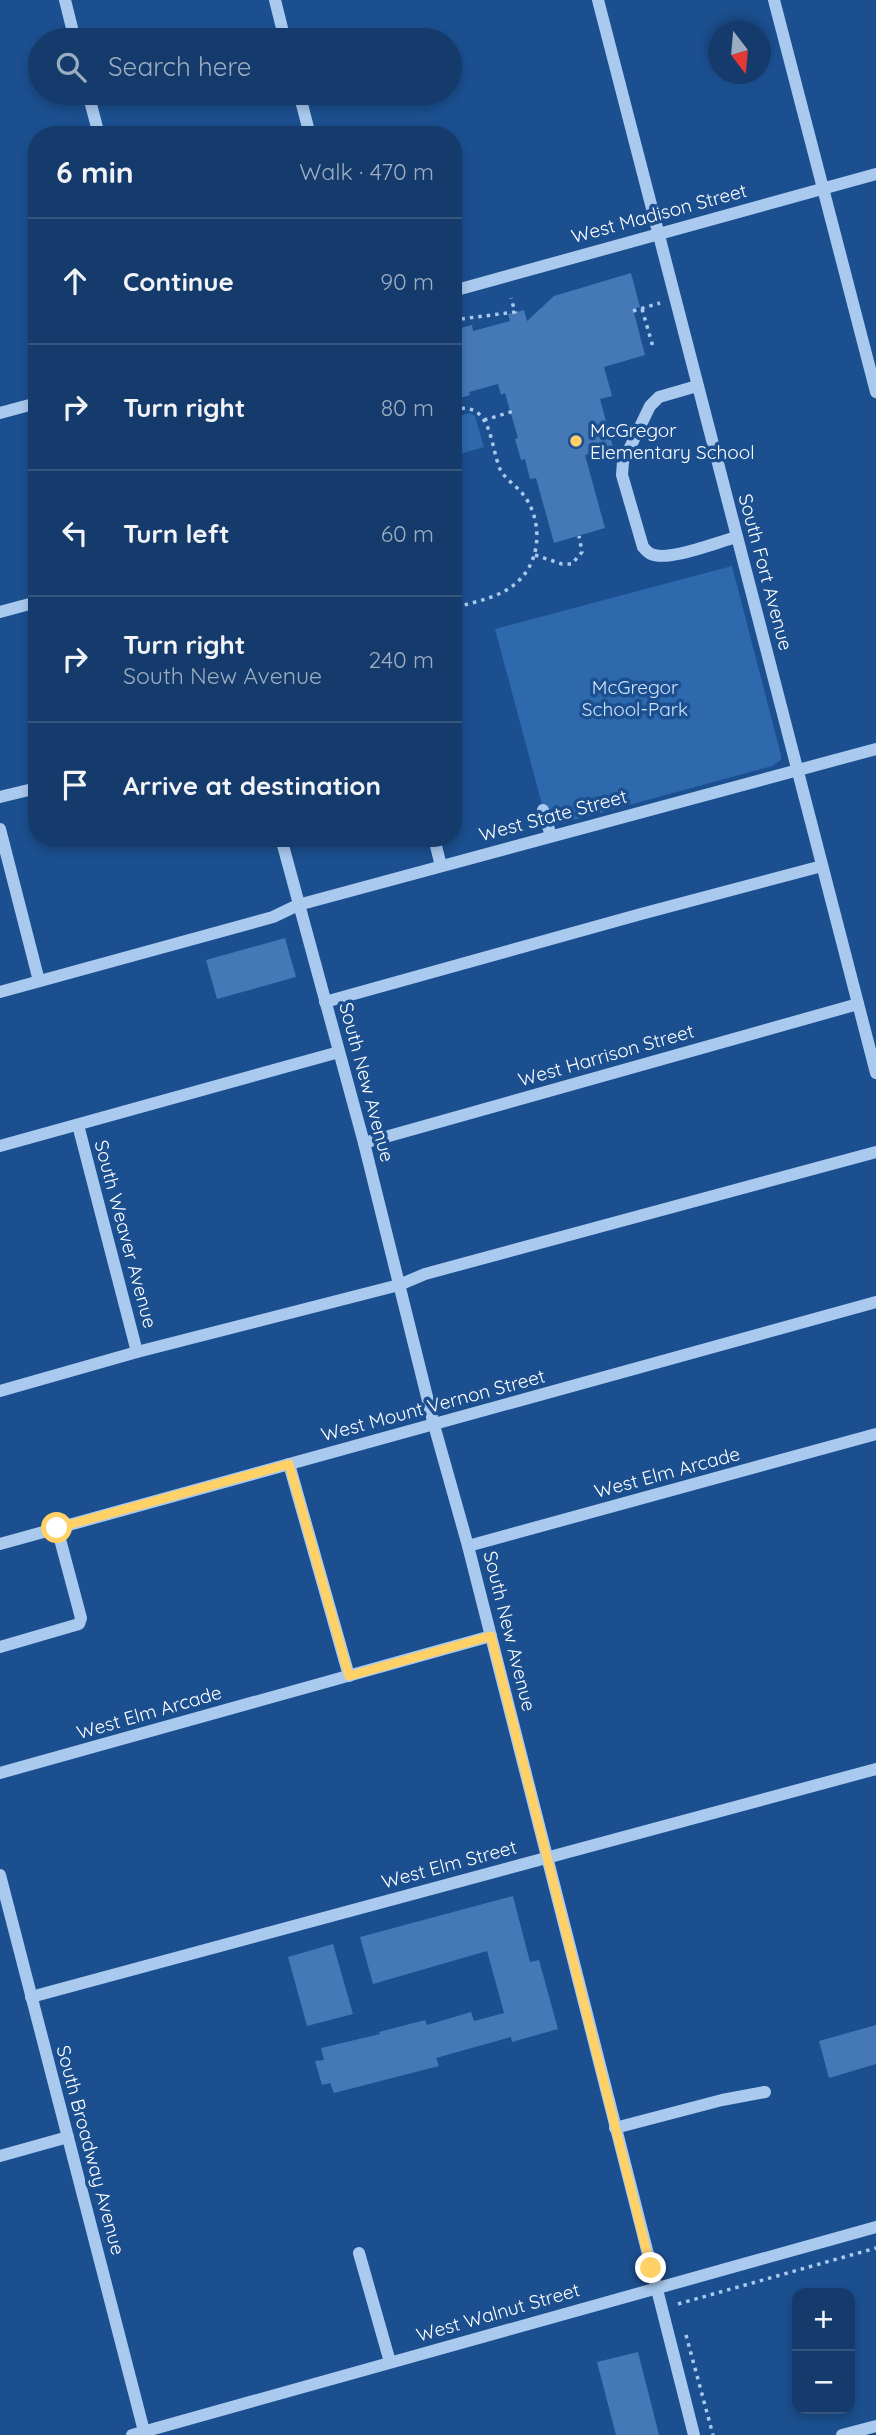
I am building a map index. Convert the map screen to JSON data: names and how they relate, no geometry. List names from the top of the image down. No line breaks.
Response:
{"streets":{"street":["West Madison Street","South Fort Avenue","West State Street","West Harrison Street","South New Avenue","South Weaver Avenue","West Mount Vernon Street","West Elm Arcade","West Elm Street","South Broadway Avenue","West Walnut Street"]},"crossings":[["West Madison Street","South Fort Avenue"],["South Fort Avenue","West State Street"],["South Fort Avenue","West Harrison Street"],["West State Street","South New Avenue"],["West Harrison Street","South New Avenue"],["South New Avenue","West Mount Vernon Street"],["South New Avenue","West Elm Arcade"],["South New Avenue","West Elm Street"],["South New Avenue","West Walnut Street"],["West Elm Street","South Broadway Avenue"],["South Broadway Avenue","West Walnut Street"]],"parks":["McGregor School-Park"],"places":["McGregor Elementary School"],"north":"bottom","page":{"search":"Search here","heading":["6 min","Walk · 470 m"],"list":[["Continue","90 m"],["Turn right","80 m"],["Turn left","60 m"],["Turn right","South New Avenue","240 m"],"Arrive at destination"],"map_buttons":["+","−"]}}
